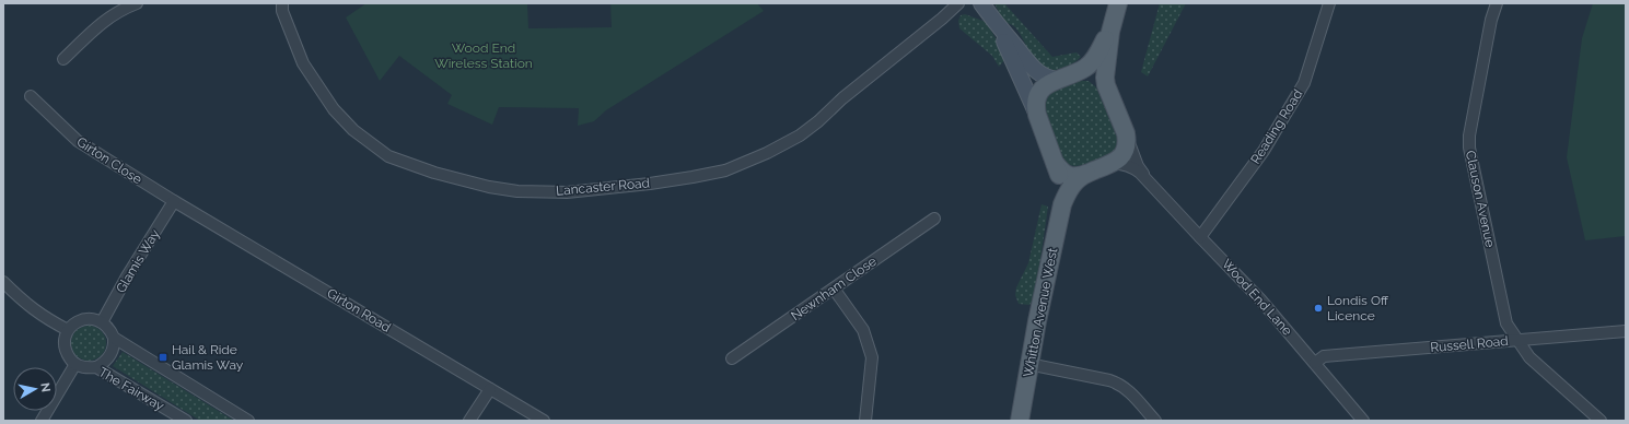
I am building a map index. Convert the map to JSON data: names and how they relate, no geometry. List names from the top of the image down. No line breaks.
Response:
{"streets":{"main road":["Whitton Avenue West"],"street":["Reading Road","Girton Close","Lancaster Road","Clauson Avenue","Glamis Way","Newnham Close","Wood End Lane","Girton Road","Russell Road","The Fairway"]},"crossings":[["Reading Road","Wood End Lane"],["Girton Close","Glamis Way"],["Girton Close","Girton Road"],["Clauson Avenue","Russell Road"],["Glamis Way","Girton Road"],["Glamis Way","The Fairway"],["Wood End Lane","Whitton Avenue West"],["Wood End Lane","Russell Road"]],"parks":["Wood End Wireless Station"],"places":{"other":["Londis Off Licence"],"transit":["Hail & Ride Glamis Way"]},"north":"right"}
